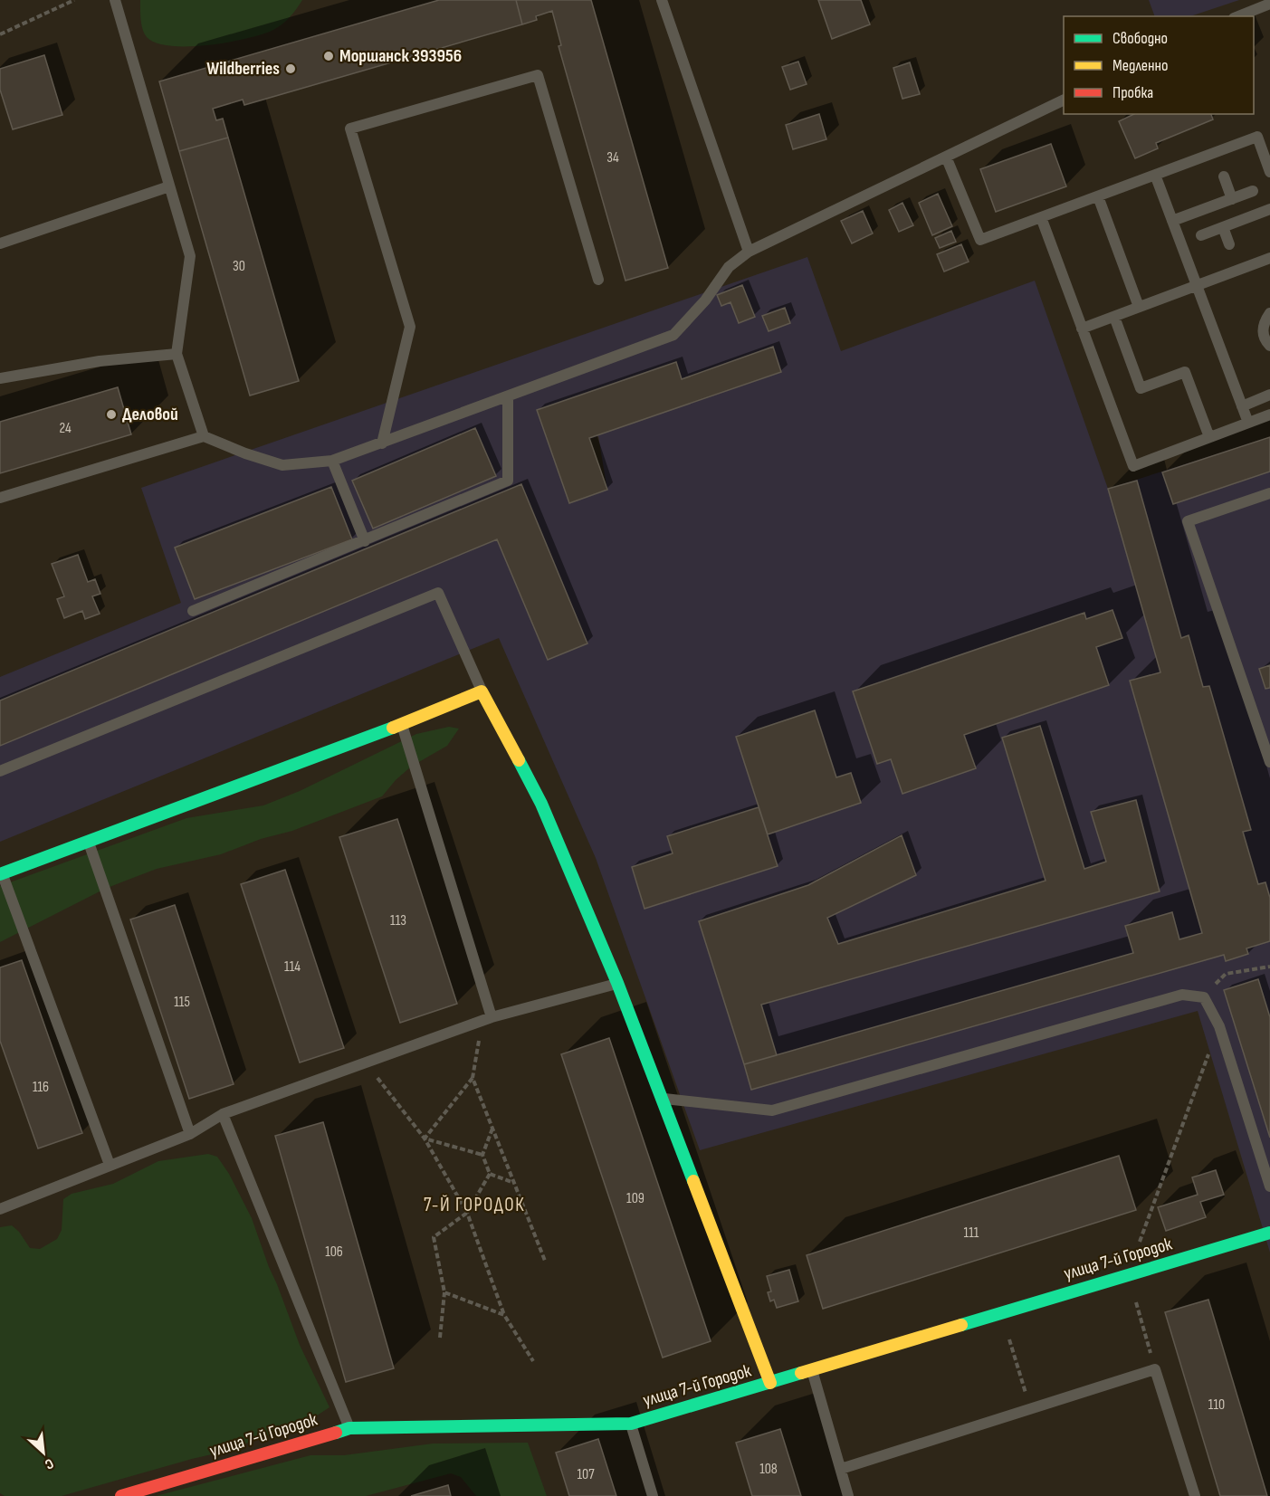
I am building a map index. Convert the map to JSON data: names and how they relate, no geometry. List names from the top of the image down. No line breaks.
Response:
{"streets":{"street":["улица 7-й Городок"]},"districts":["7-Й ГОРОДОК"],"places":["Моршанск 393956","Wildberries","Деловой"],"house_numbers":["34","30","24","113","114","115","116","109","111","106","110","108","107"],"legend":["Свободно","Медленно","Пробка"],"north":"bottom right"}
